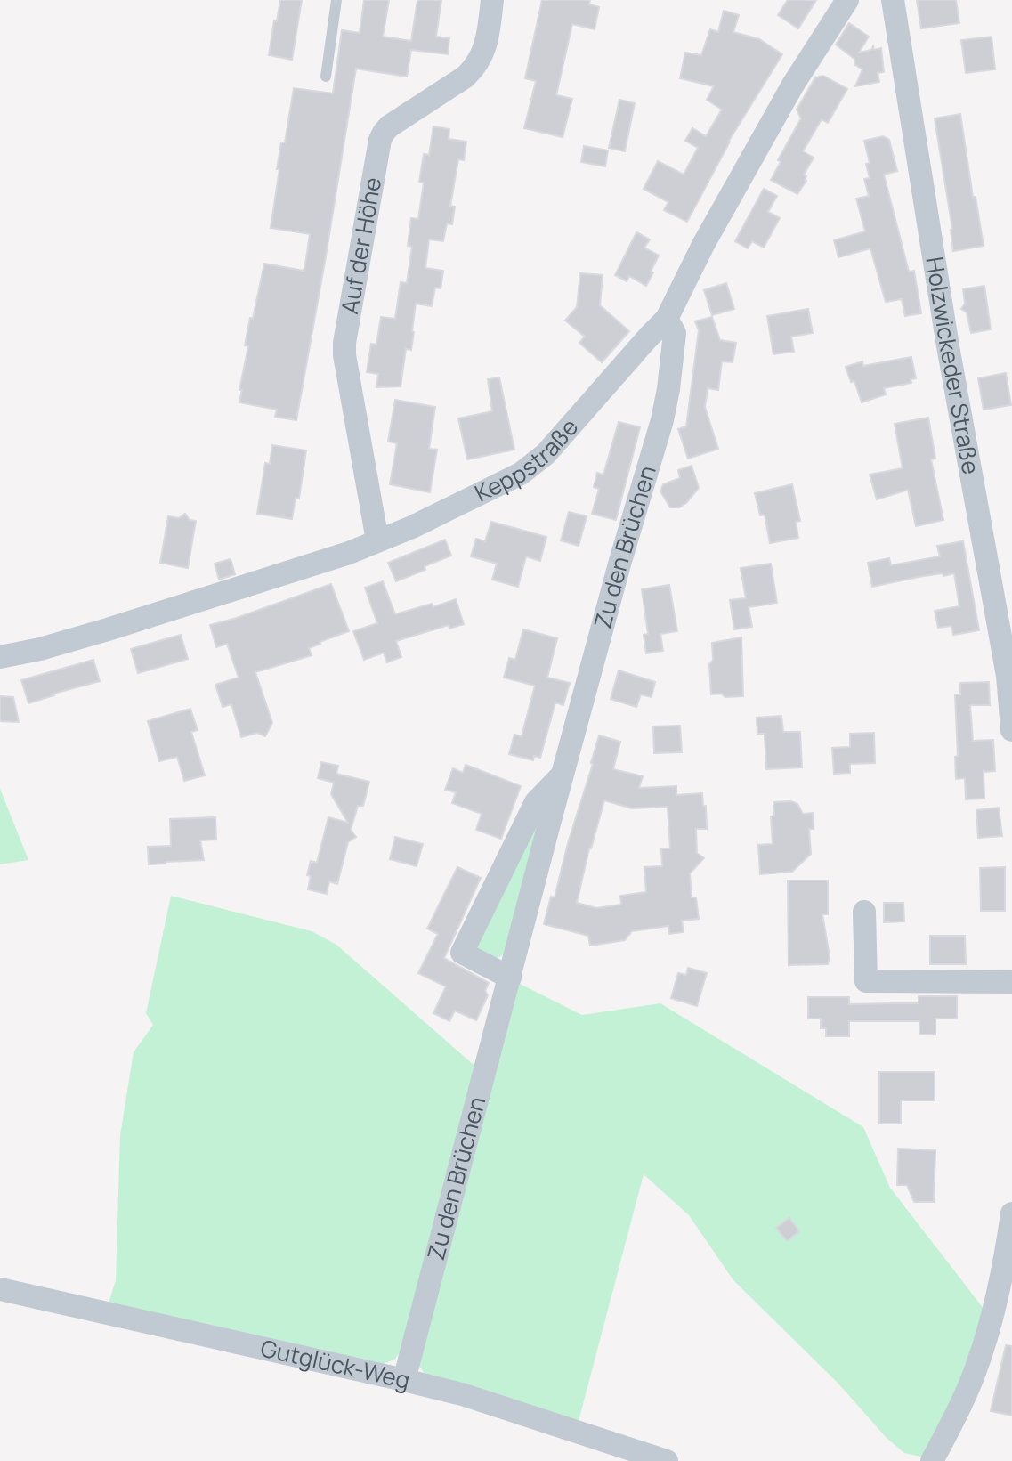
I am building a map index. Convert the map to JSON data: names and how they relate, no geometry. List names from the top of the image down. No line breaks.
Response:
{"streets":{"street":["Auf der Höhe","Holzwickeder Straße","Keppstraße","Zu den Brüchen","Gutglück-Weg"]},"crossings":[["Auf der Höhe","Keppstraße"],["Keppstraße","Zu den Brüchen"],["Zu den Brüchen","Gutglück-Weg"]]}
